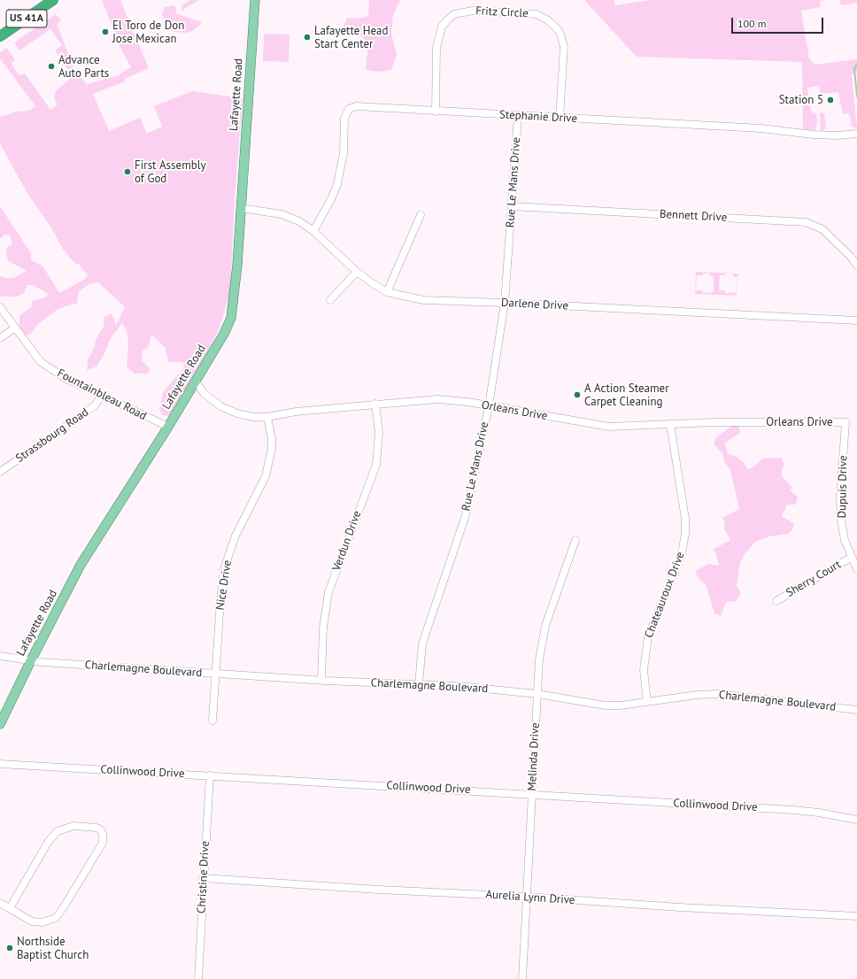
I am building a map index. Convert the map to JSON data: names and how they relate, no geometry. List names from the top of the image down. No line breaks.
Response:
{"streets":{"highway":["US 41A"],"main road":["Lafayette Road"],"street":["Fritz Circle","Stephanie Drive","Rue Le Mans Drive","Bennett Drive","Darlene Drive","Fountainbleau Road","Orleans Drive","Strassbourg Road","Dupuis Drive","Verdun Drive","Sherry Court","Nice Drive","Chateauroux Drive","Charlemagne Boulevard","Melinda Drive","Collinwood Drive","Christine Drive","Aurelia Lynn Drive"]},"crossings":[["Fritz Circle","Stephanie Drive"],["Lafayette Road","Darlene Drive"],["Lafayette Road","Fountainbleau Road"],["Lafayette Road","Orleans Drive"],["Lafayette Road","Charlemagne Boulevard"],["Stephanie Drive","Rue Le Mans Drive"],["Stephanie Drive","Darlene Drive"],["Rue Le Mans Drive","Bennett Drive"],["Rue Le Mans Drive","Darlene Drive"],["Rue Le Mans Drive","Orleans Drive"],["Rue Le Mans Drive","Charlemagne Boulevard"],["Fountainbleau Road","Strassbourg Road"],["Orleans Drive","Dupuis Drive"],["Orleans Drive","Verdun Drive"],["Orleans Drive","Nice Drive"],["Orleans Drive","Chateauroux Drive"],["Dupuis Drive","Sherry Court"],["Verdun Drive","Charlemagne Boulevard"],["Nice Drive","Charlemagne Boulevard"],["Chateauroux Drive","Charlemagne Boulevard"],["Charlemagne Boulevard","Melinda Drive"],["Melinda Drive","Collinwood Drive"],["Melinda Drive","Aurelia Lynn Drive"],["Collinwood Drive","Christine Drive"],["Christine Drive","Aurelia Lynn Drive"]],"places":["El Toro de Don Jose Mexican","Lafayette Head Start Center","Advance Auto Parts","Station 5","First Assembly of God","A Action Steamer Carpet Cleaning","Northside Baptist Church"],"scale_bar":"100 m"}
